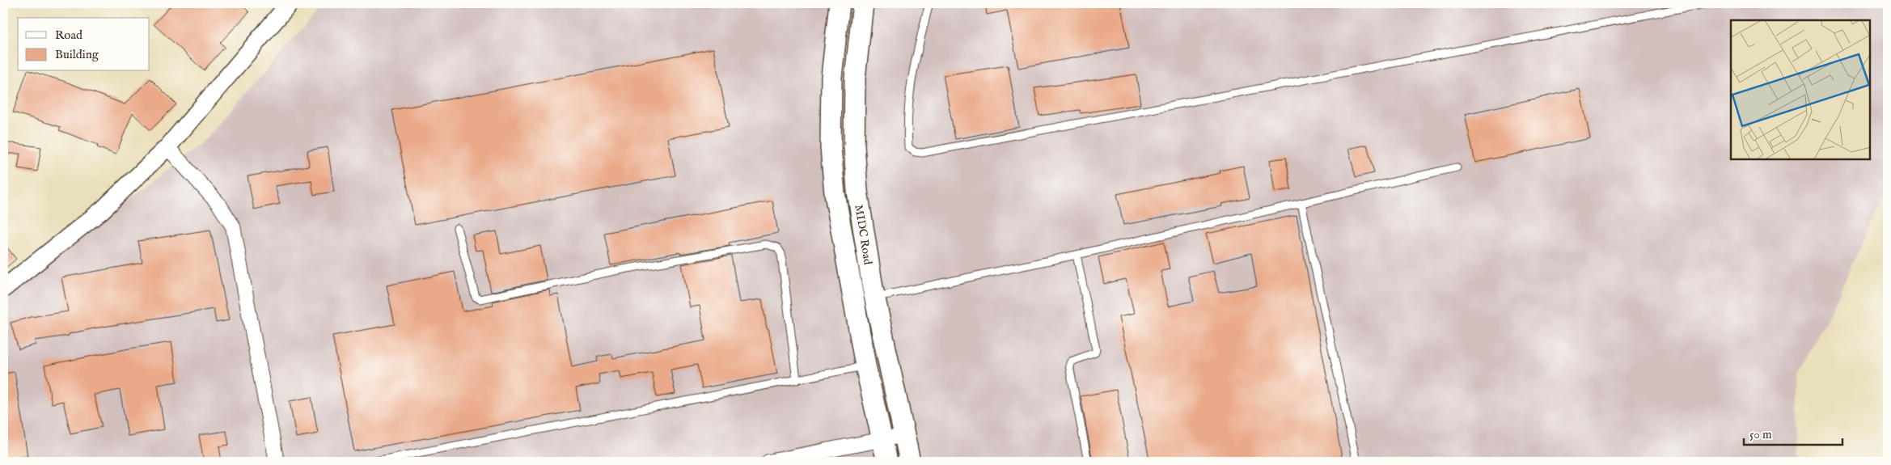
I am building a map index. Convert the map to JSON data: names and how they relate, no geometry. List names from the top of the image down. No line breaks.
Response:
{"streets":{"main road":["MIDC Road"]},"legend":["Road","Building"],"scale_bar":"50 m"}
